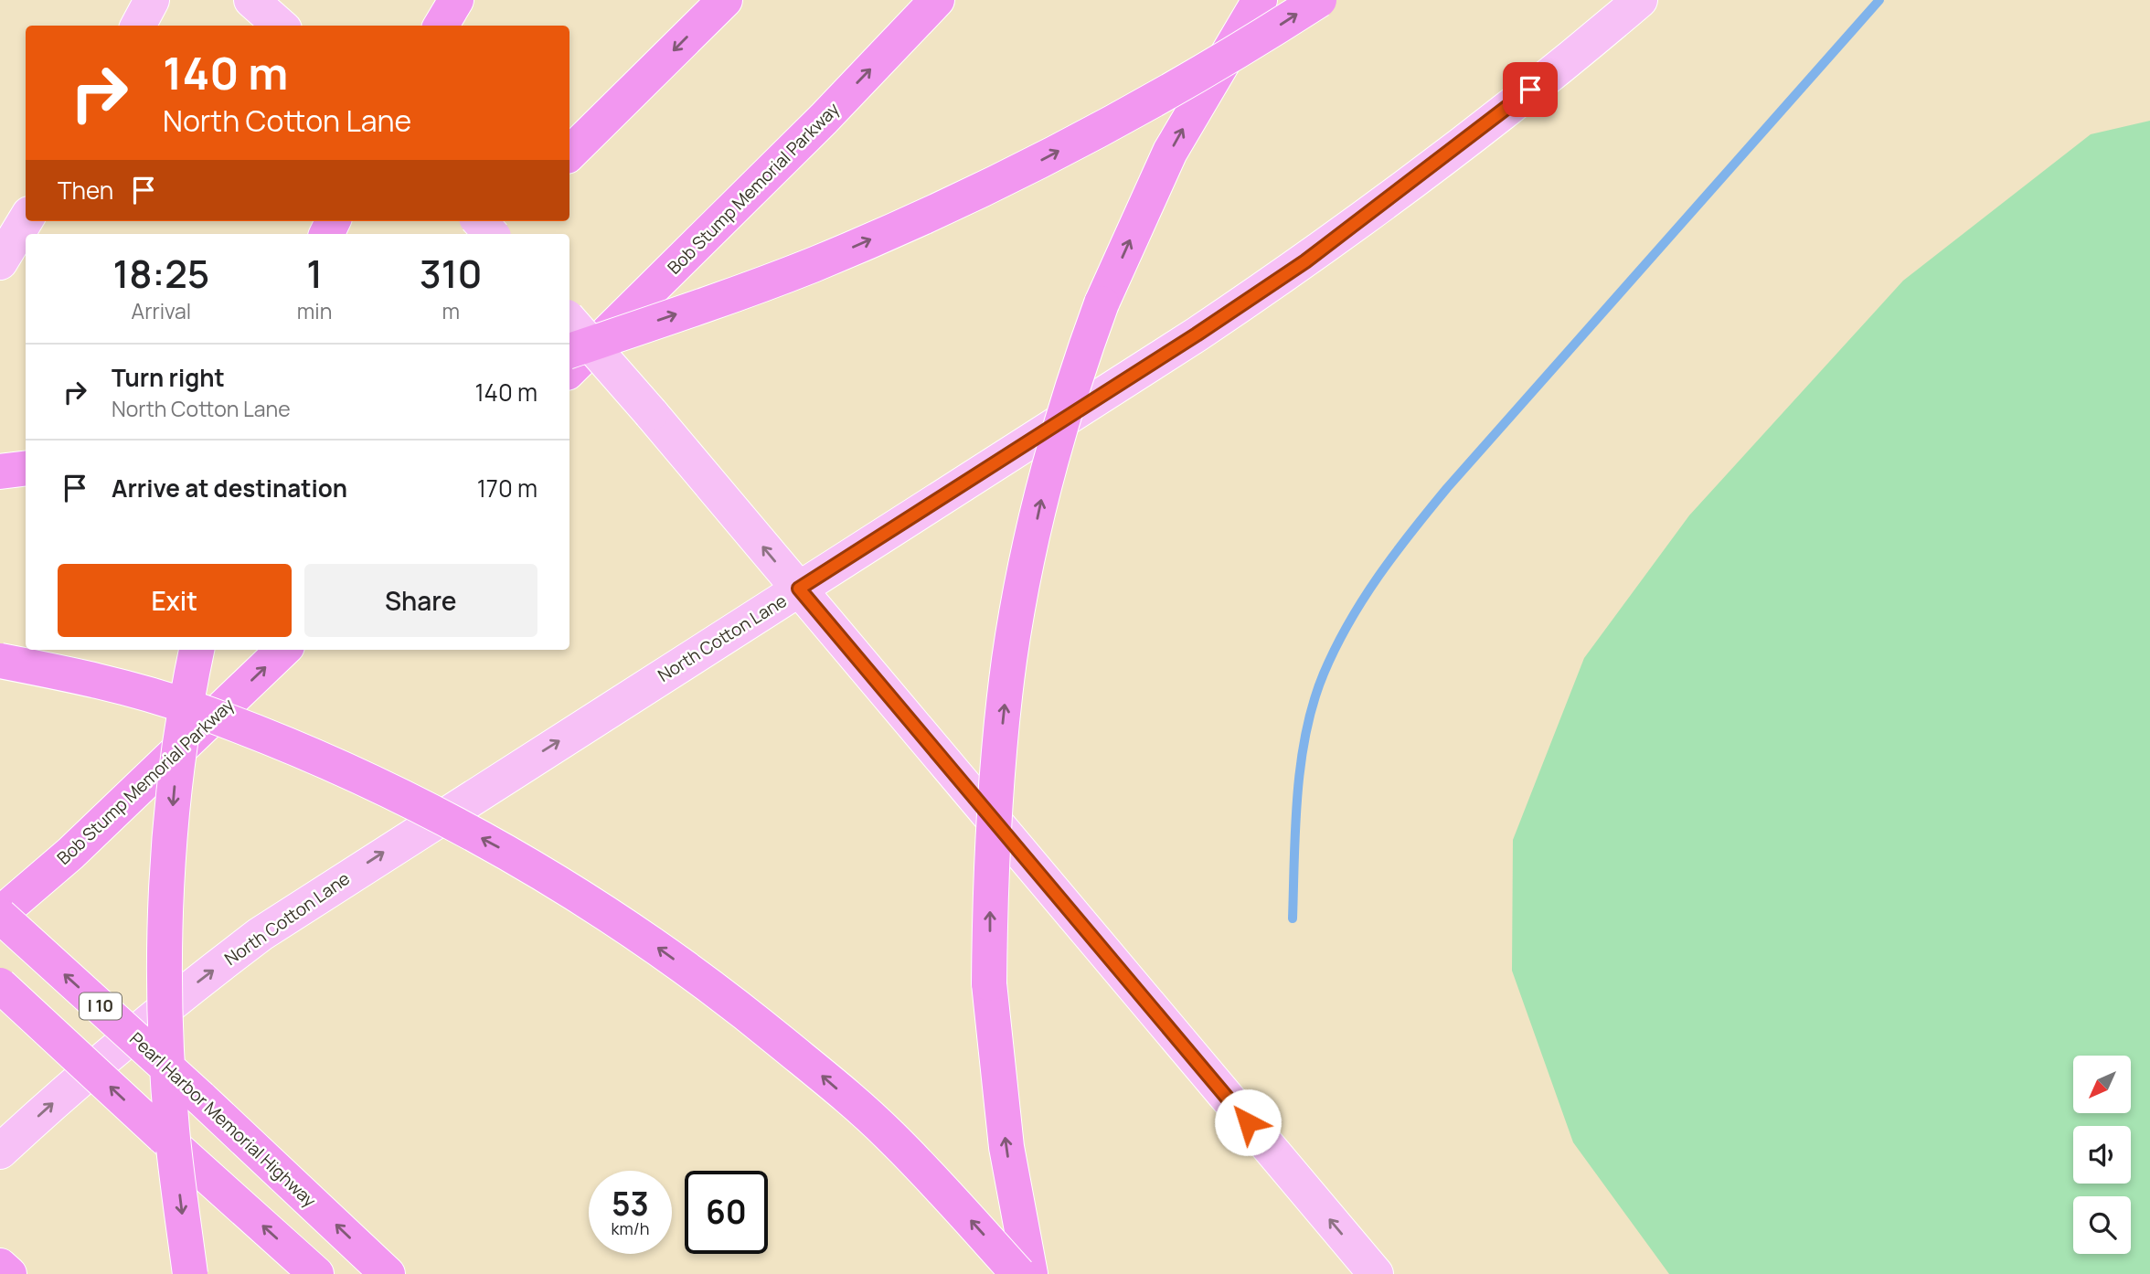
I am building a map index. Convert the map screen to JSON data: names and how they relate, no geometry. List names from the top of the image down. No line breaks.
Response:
{"streets":{"highway":["Bob Stump Memorial Parkway","I 10","Pearl Harbor Memorial Highway"],"main road":["North Cotton Lane"]},"crossings":[["Bob Stump Memorial Parkway","Pearl Harbor Memorial Highway"]],"one_way":["North Cotton Lane"],"north":"bottom left","page":{"turn":["140 m","North Cotton Lane"],"then":"Then","eta":["18:25","Arrival","1","min","310","m"],"list":[{"name":"Turn right","note":"North Cotton Lane","value":"140 m"},{"name":"Arrive at destination","value":"170 m"}],"buttons":["Exit","Share"],"speed":"53 km/h","limit":"60"}}
